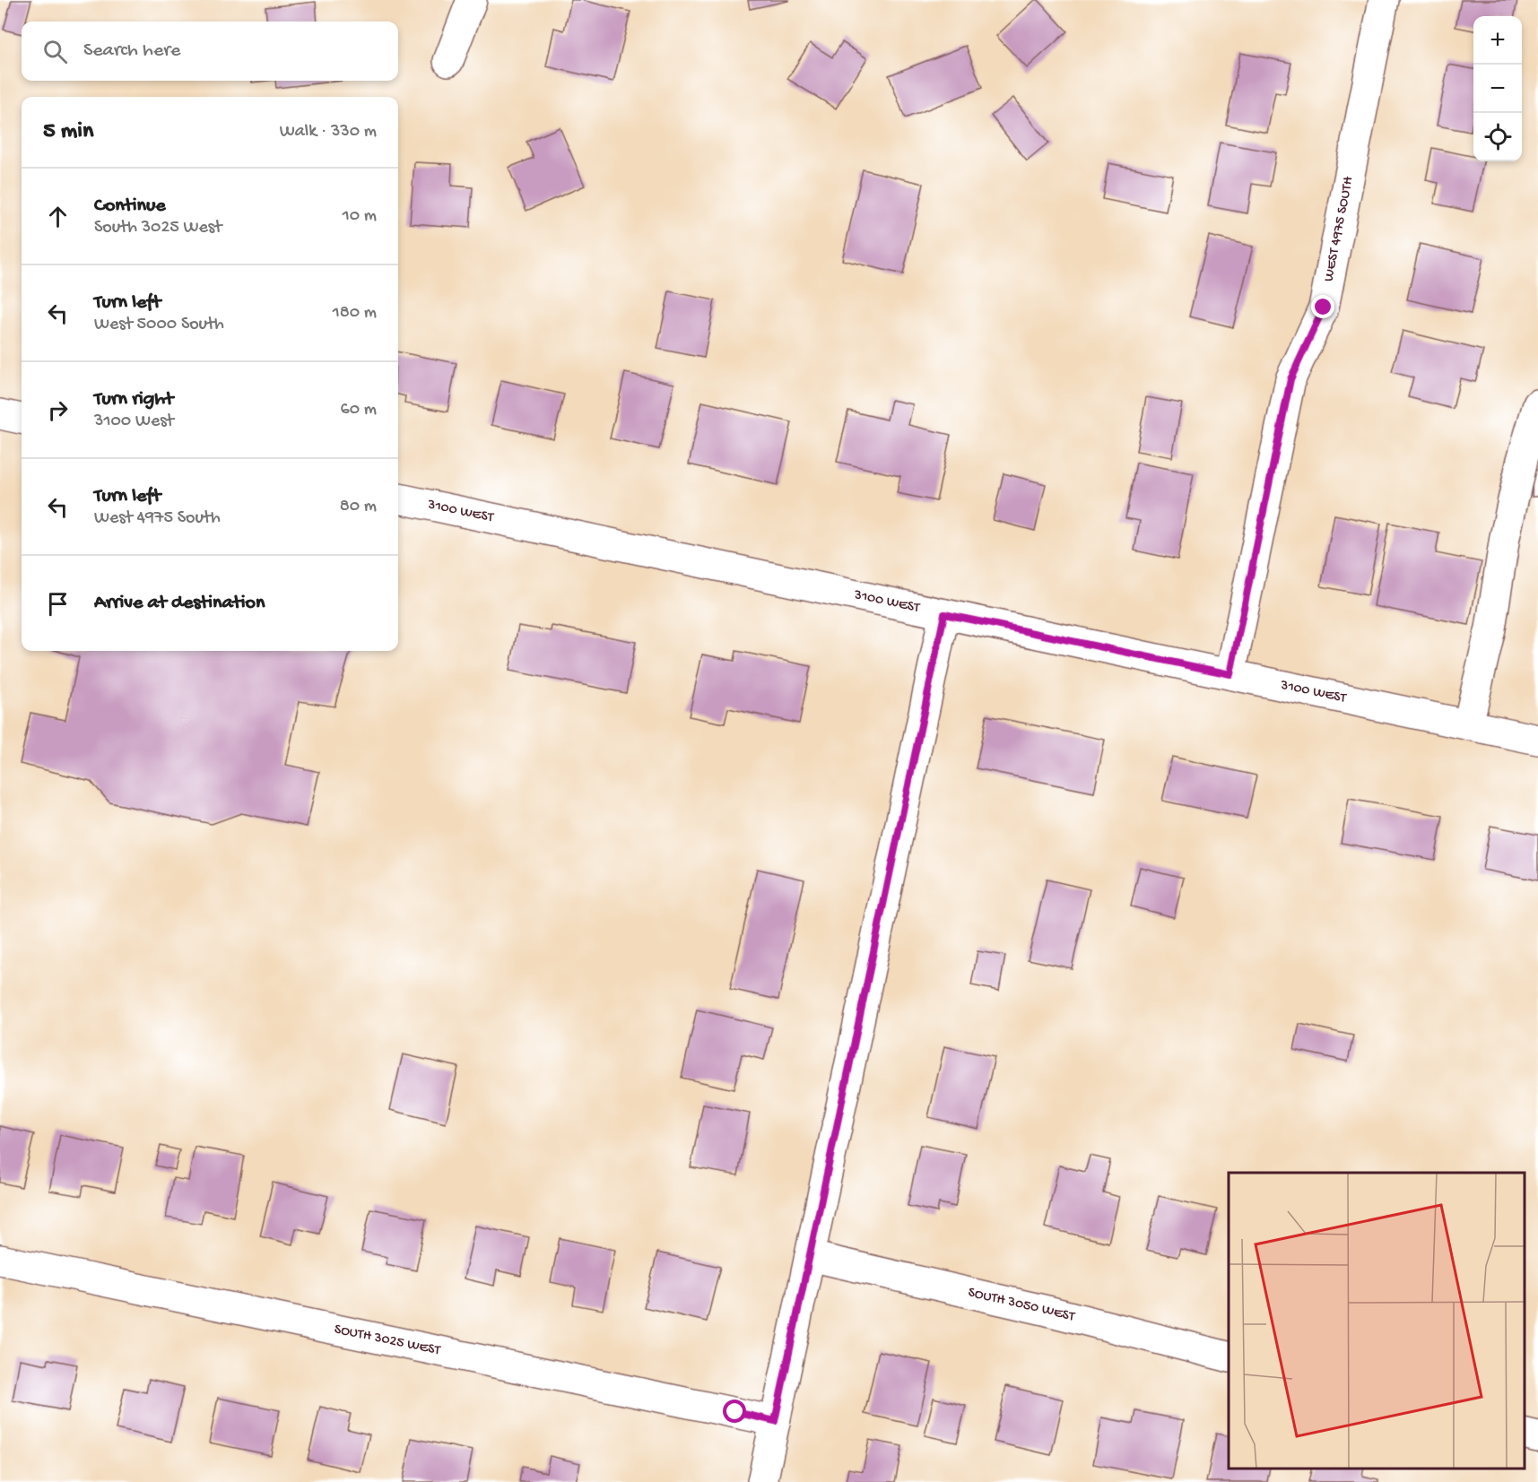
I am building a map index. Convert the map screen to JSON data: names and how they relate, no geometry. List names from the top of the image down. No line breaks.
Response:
{"streets":{"street":["WEST 4975 SOUTH","3100 WEST","SOUTH 3050 WEST","SOUTH 3025 WEST"]},"crossings":[["WEST 4975 SOUTH","3100 WEST"]],"page":{"map_buttons":["+","−"],"search":"Search here","heading":["5 min","Walk · 330 m"],"list":[["Continue","South 3025 West","10 m"],["Turn left","West 5000 South","180 m"],["Turn right","3100 West","60 m"],["Turn left","West 4975 South","80 m"],"Arrive at destination"]}}
